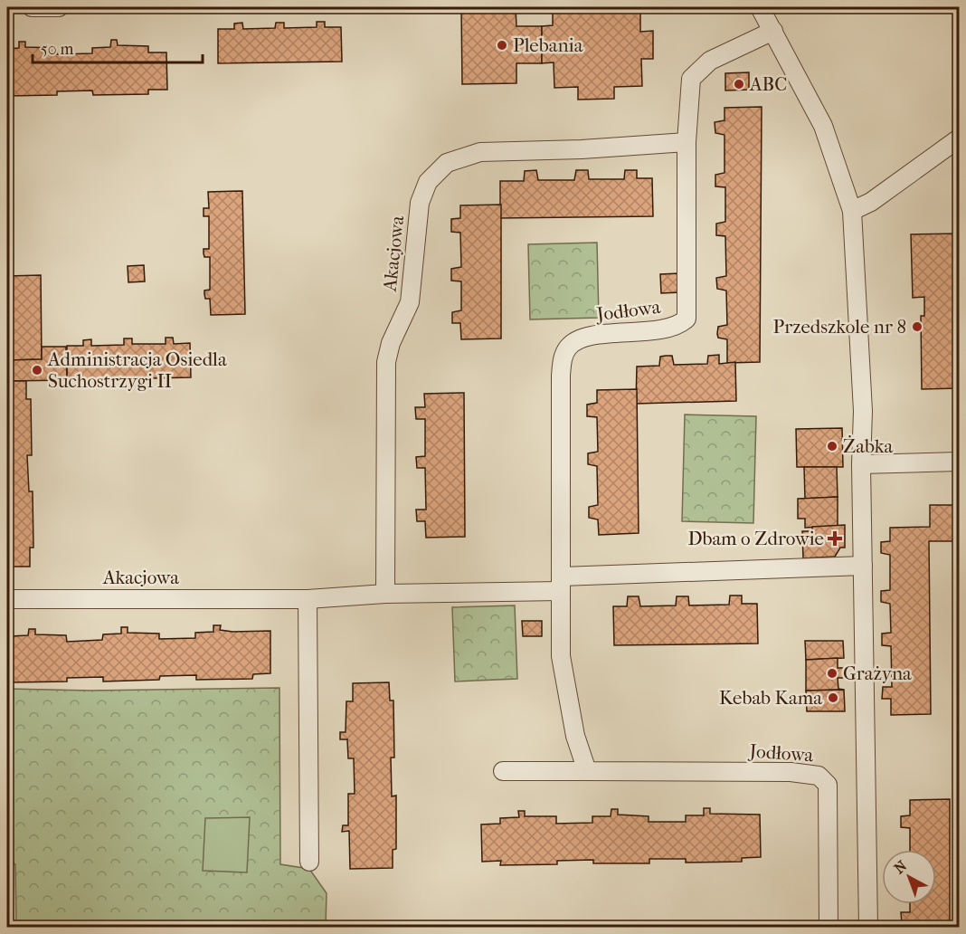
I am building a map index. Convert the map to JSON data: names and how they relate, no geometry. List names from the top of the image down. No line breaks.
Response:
{"streets":{"street":["Akacjowa","Jodłowa"]},"crossings":[["Akacjowa","Jodłowa"]],"places":{"other":["Plebania","ABC","Przedszkole nr 8","Administracja Osiedla Suchostrzygi II","Żabka","Grażyna","Kebab Kama"],"health":["Dbam o Zdrowie"]},"scale_bar":"50 m","north":"top left"}
